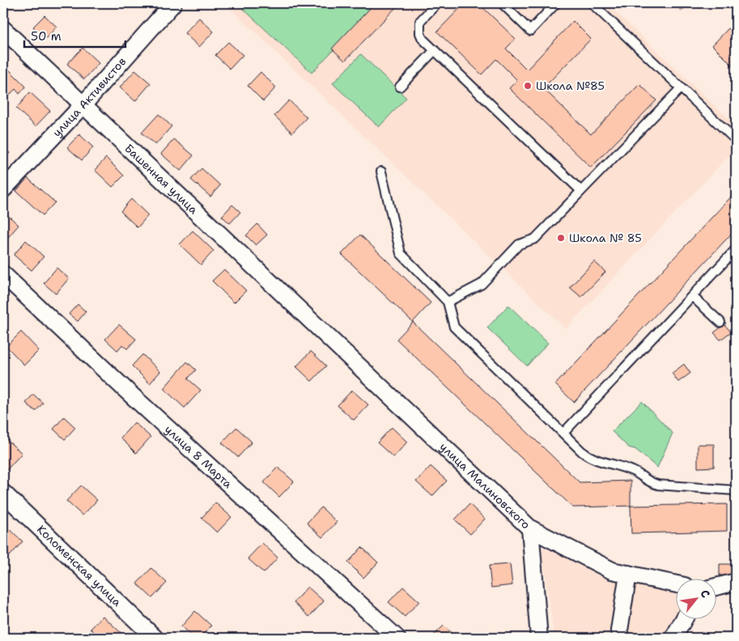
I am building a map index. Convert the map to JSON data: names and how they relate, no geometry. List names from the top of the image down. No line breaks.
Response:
{"streets":{"street":["улица Активистов","Башенная улица","улица 8 Марта","улица Малиновского","Коломенская улица"]},"crossings":[["улица Активистов","Башенная улица"],["Башенная улица","улица Малиновского"]],"places":["Школа №85","Школа № 85"],"scale_bar":"50 m","north":"top right"}
